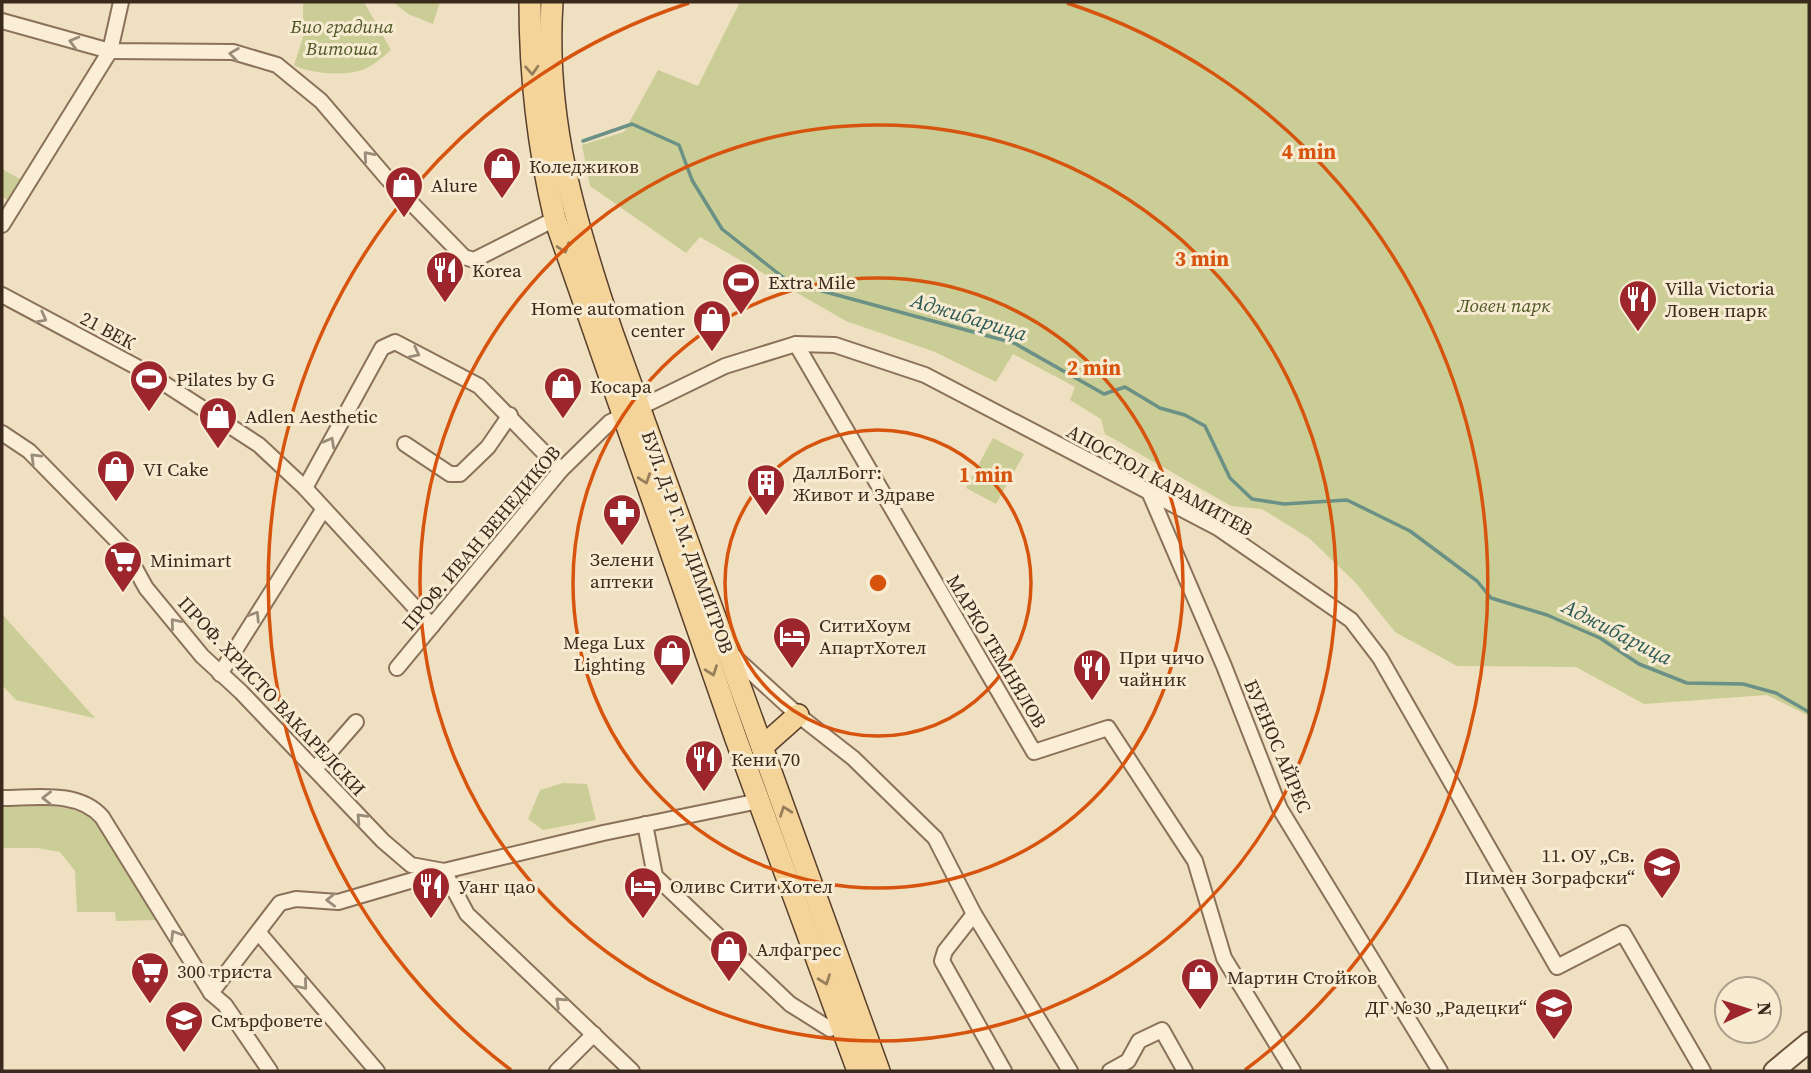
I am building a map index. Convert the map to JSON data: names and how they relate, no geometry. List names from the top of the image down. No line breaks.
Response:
{"streets":{"main road":["БУЛ. Д-Р Г. М. ДИМИТРОВ"],"street":["21 ВЕК","АПОСТОЛ КАРАМИТЕВ","ПРОФ. ИВАН ВЕНЕДИКОВ","МАРКО ТЕМНЯЛОВ","ПРОФ. ХРИСТО ВАКАРЕЛСКИ","БУЕНОС АЙРЕС"]},"crossings":[["21 ВЕК","ПРОФ. ИВАН ВЕНЕДИКОВ"],["АПОСТОЛ КАРАМИТЕВ","ПРОФ. ИВАН ВЕНЕДИКОВ"],["АПОСТОЛ КАРАМИТЕВ","БУЛ. Д-Р Г. М. ДИМИТРОВ"],["АПОСТОЛ КАРАМИТЕВ","МАРКО ТЕМНЯЛОВ"],["АПОСТОЛ КАРАМИТЕВ","БУЕНОС АЙРЕС"],["ПРОФ. ИВАН ВЕНЕДИКОВ","БУЛ. Д-Р Г. М. ДИМИТРОВ"],["БУЛ. Д-Р Г. М. ДИМИТРОВ","ПРОФ. ХРИСТО ВАКАРЕЛСКИ"]],"one_way":["21 ВЕК","ПРОФ. ХРИСТО ВАКАРЕЛСКИ"],"water":["Аджибарица"],"parks":["Био градина Витоша","Ловен парк"],"places":{"shop":["Коледжиков","Alure","Home automation center","Косара","Adlen Aesthetic","VI Cake","Mega Lux Lighting","Алфагрес","Мартин Стойков"],"restaurant":["Korea","Villa Victoria Ловен парк","При чичо чайник","Кени 70","Уанг цао"],"sports":["Extra Mile","Pilates by G"],"building":["ДаллБогг: Живот и Здраве"],"pharmacy":["Зелени аптеки"],"supermarket":["Minimart","300 триста"],"hotel":["СитиХоум АпартХотел","Оливс Сити Хотел"],"school or university":["11. ОУ „Св. Пимен Зографски“","ДГ №30 „Радецки“","Смърфовете"]},"north":"right","rings":["4 min","3 min","2 min","1 min"]}
